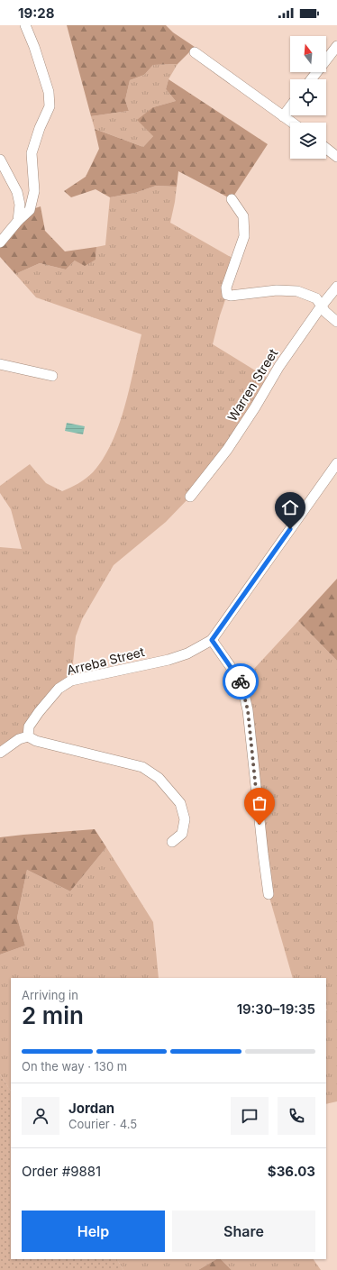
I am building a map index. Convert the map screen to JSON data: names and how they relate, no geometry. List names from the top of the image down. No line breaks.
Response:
{"streets":{"street":["Warren Street","Arreba Street"]},"north":"top","page":{"status":"19:28","heading":["2 min","Arriving in","19:30–19:35"],"panel":["Jordan","Courier · 4.5","Order #9881","$36.03"],"bar":"On the way · 130 m","buttons":["Help","Share"]}}
